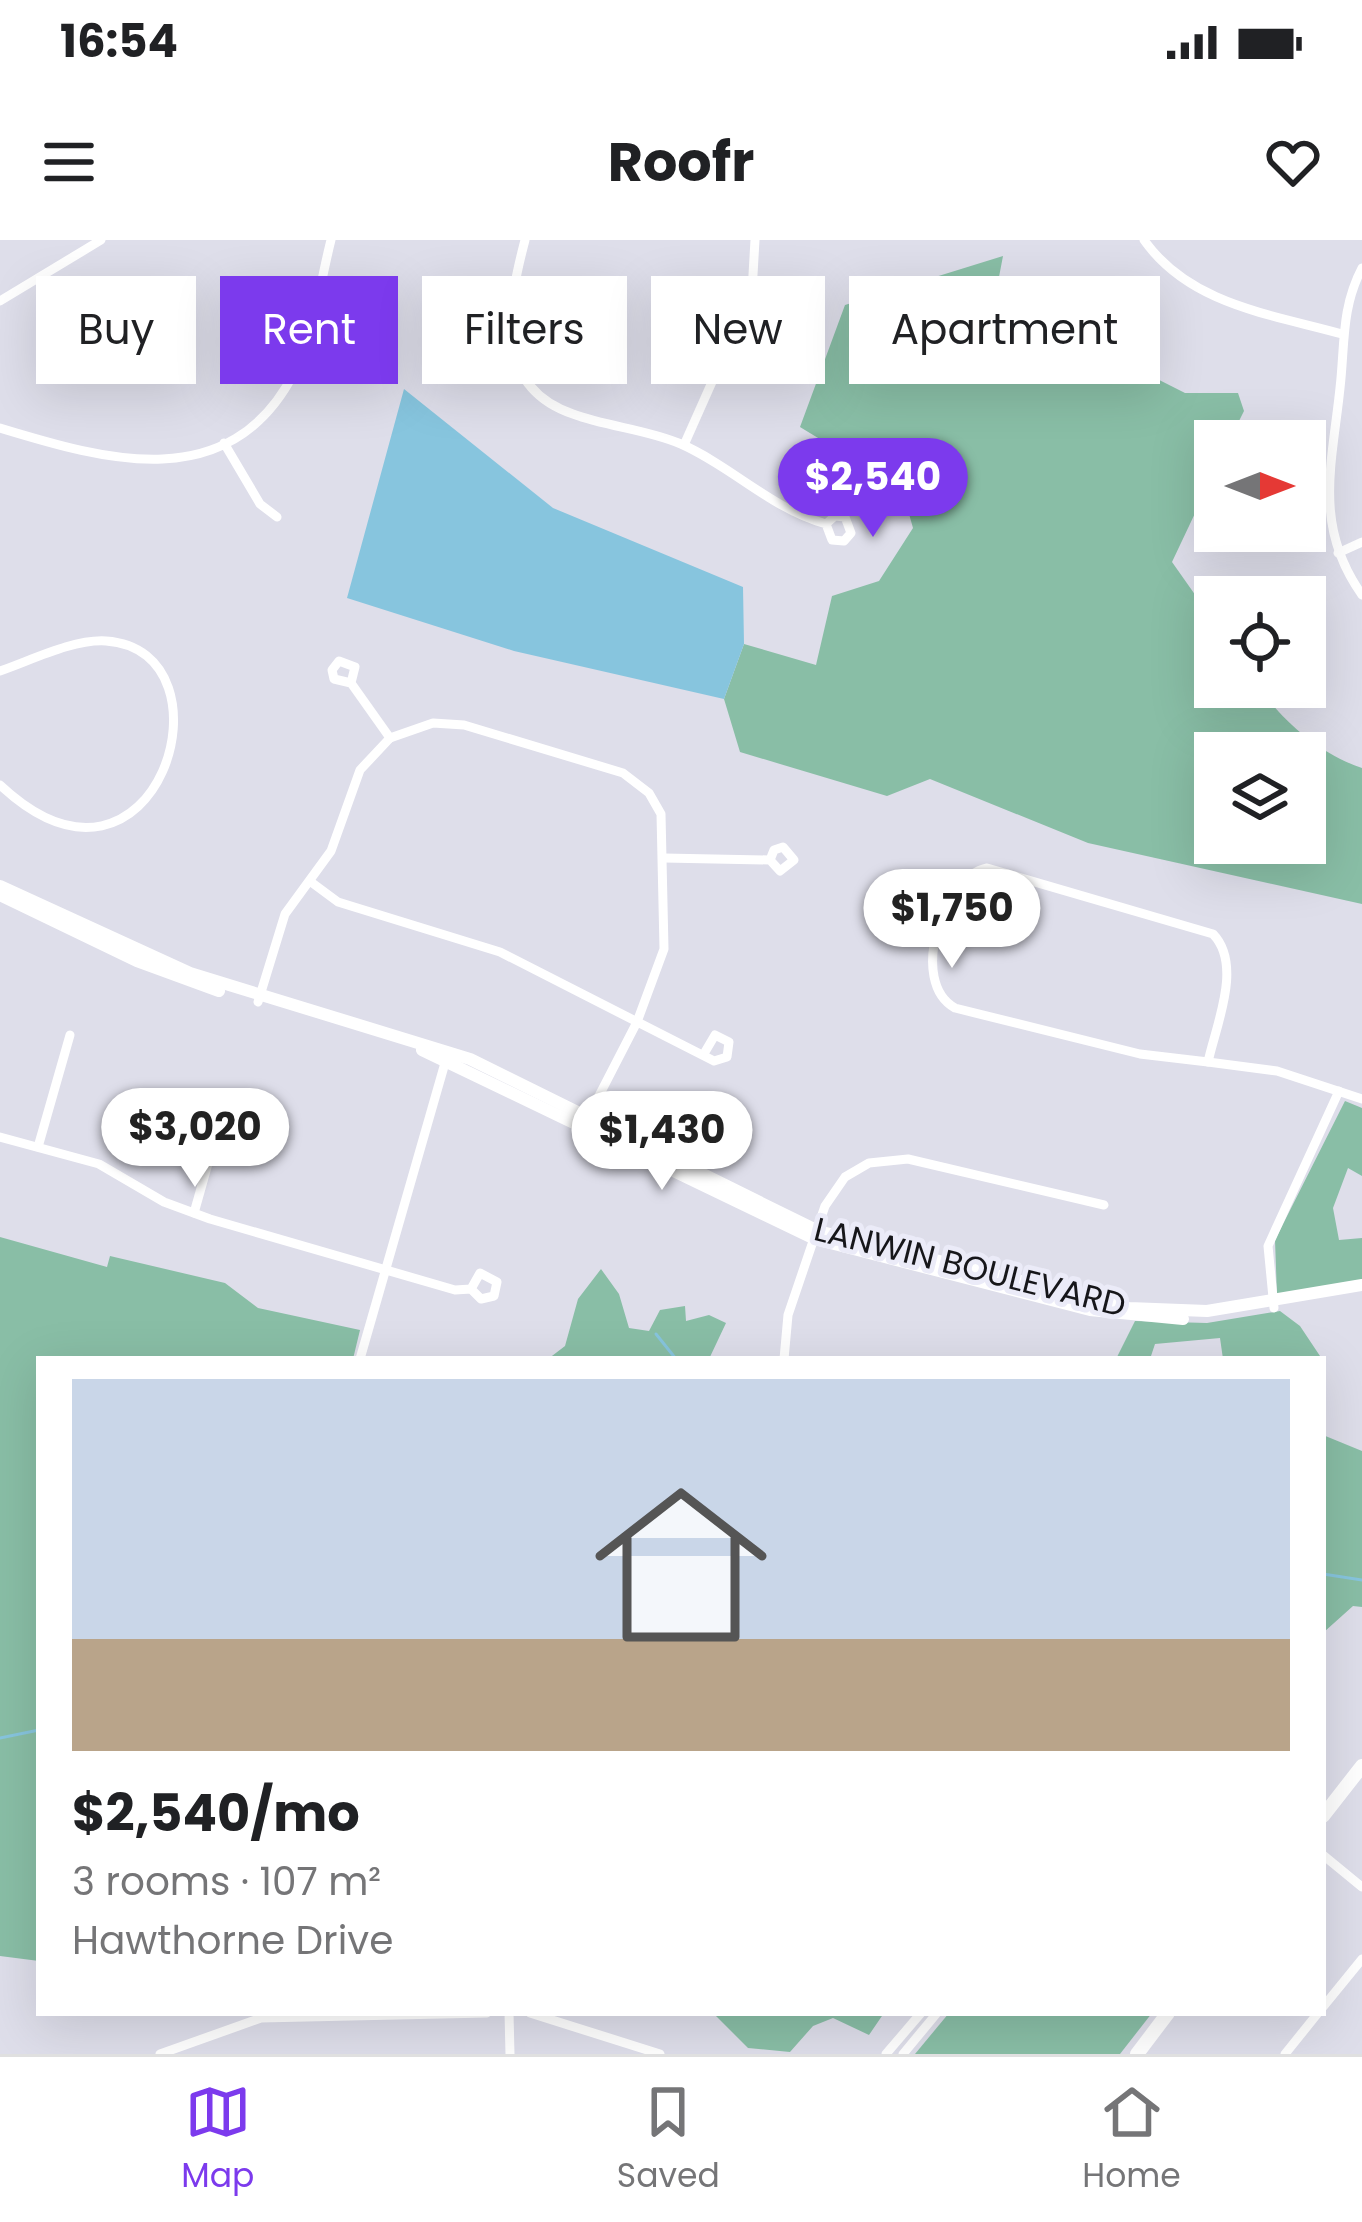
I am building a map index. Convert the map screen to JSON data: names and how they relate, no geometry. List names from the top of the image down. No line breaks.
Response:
{"streets":{"street":["LANWIN BOULEVARD"]},"north":"right","page":{"status":"16:54","header":"Roofr","chip":["Buy","Rent","Filters","New","Apartment"],"price":["$2,540","$1,750","$3,020","$1,430"],"list":[{"name":"$2,540/mo","note":"3 rooms · 107 m² · Hawthorne Drive"}],"tabs":["Map","Saved","Home"]}}
